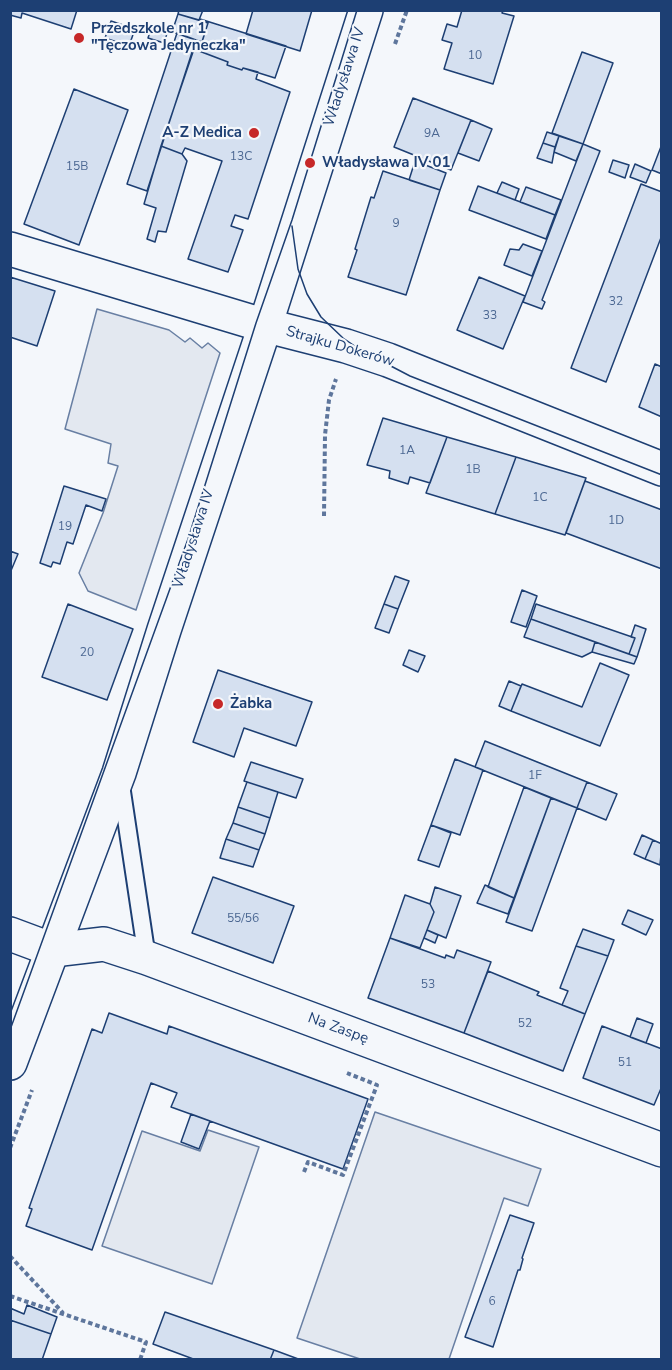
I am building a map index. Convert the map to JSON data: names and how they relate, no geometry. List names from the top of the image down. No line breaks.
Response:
{"streets":{"street":["Władysława IV","Strajku Dokerów","Na Zaspę"]},"crossings":[["Władysława IV","Strajku Dokerów"],["Władysława IV","Na Zaspę"]],"places":["Przedszkole nr 1 \"Tęczowa Jedyneczka\"","A-Z Medica","Władysława IV 01","Żabka"],"house_numbers":["10","9A","13C","15B","9","32","33","1A","1B","1C","1D","19","20","1F","55/56","53","52","51","6"]}
